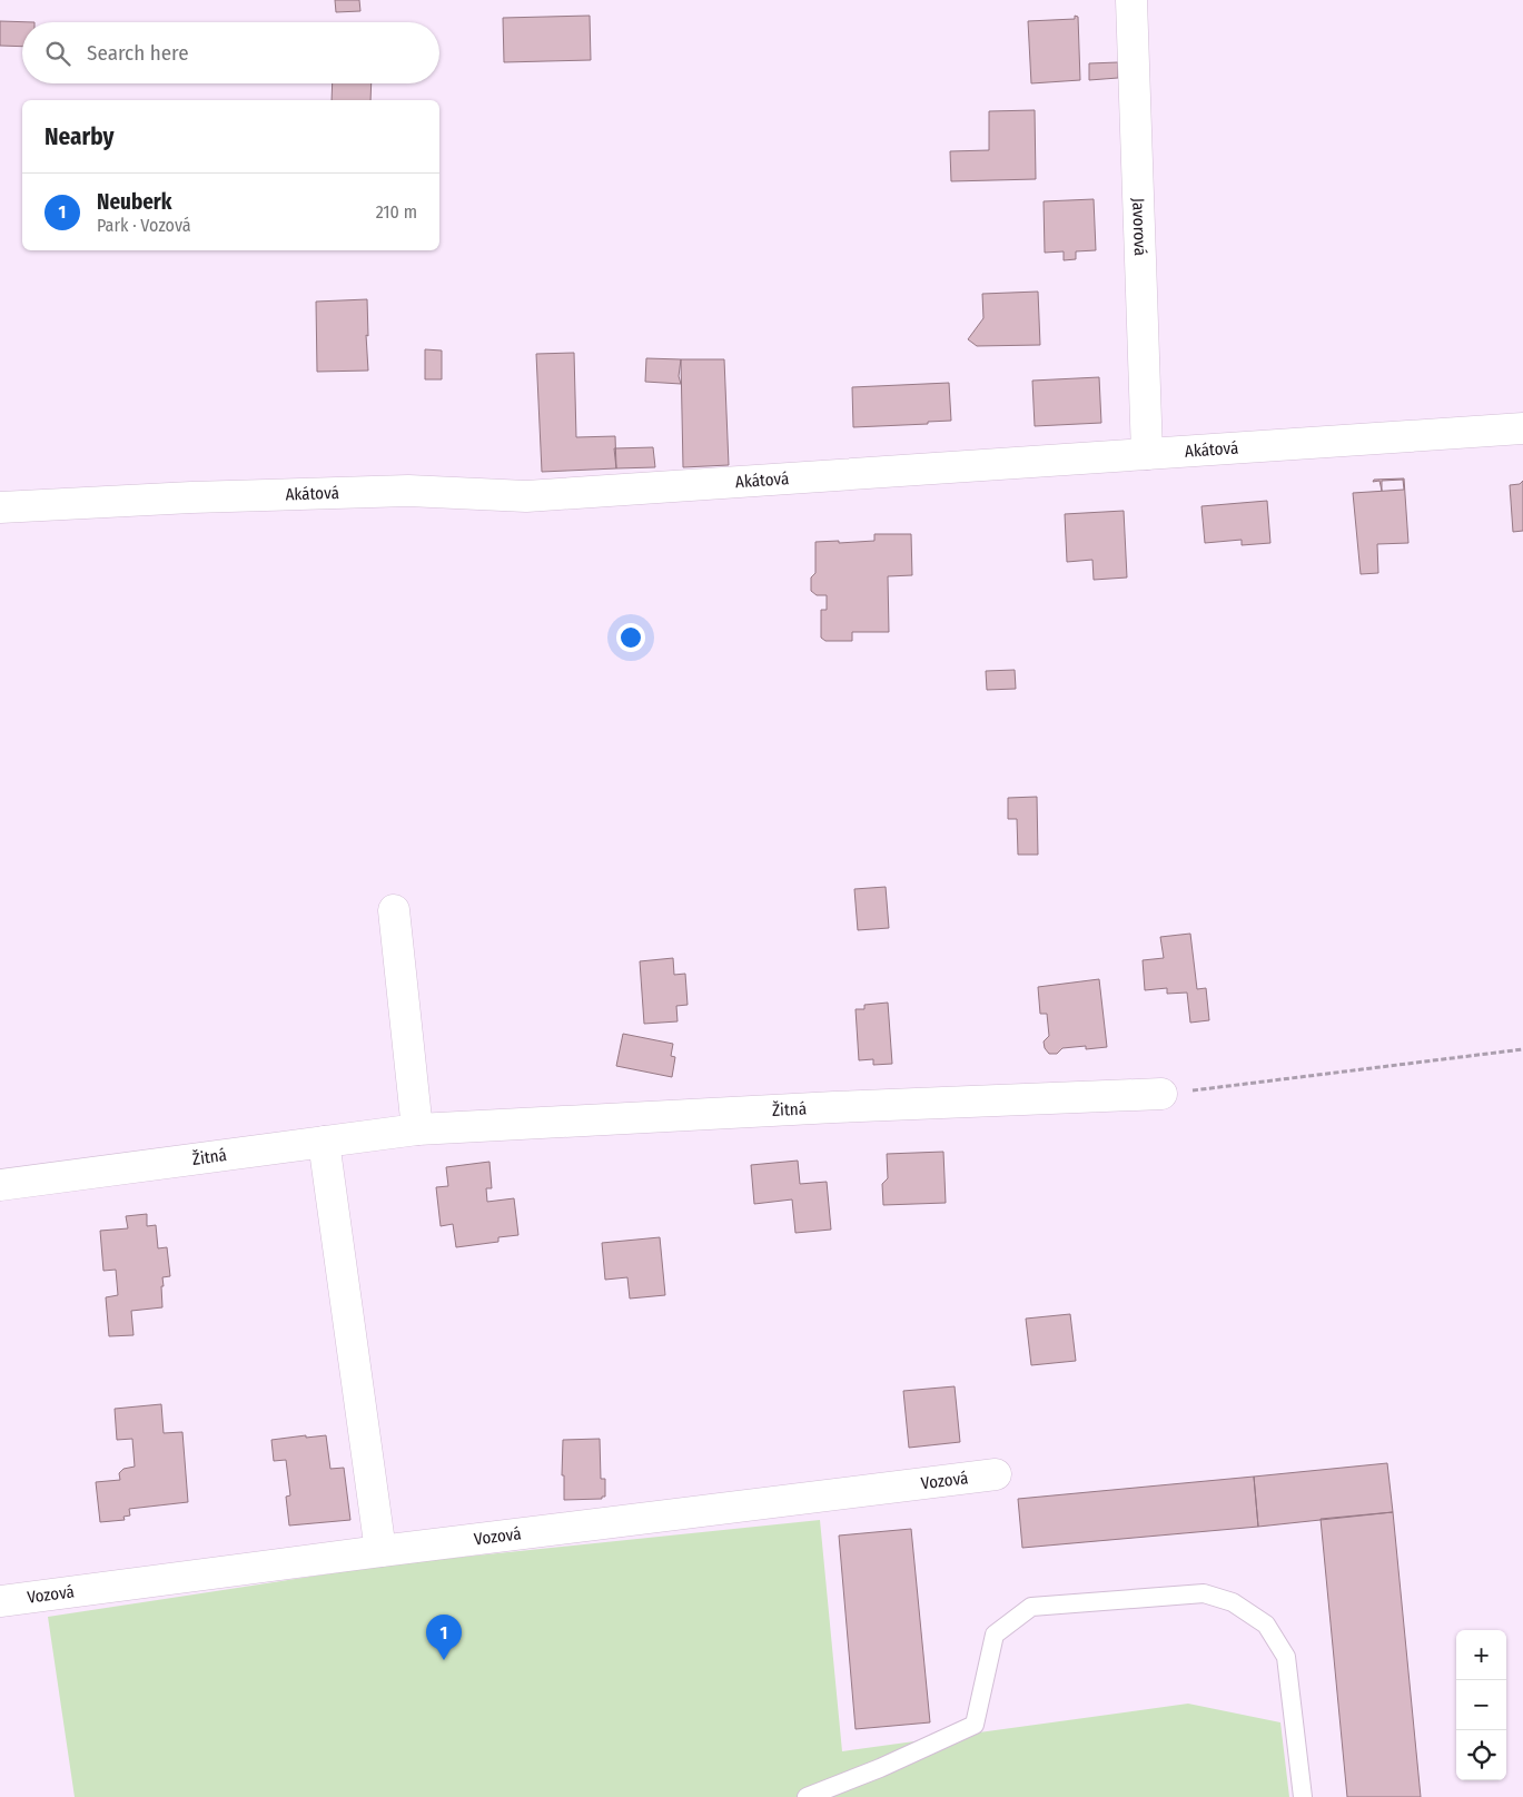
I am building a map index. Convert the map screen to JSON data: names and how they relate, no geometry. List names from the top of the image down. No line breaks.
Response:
{"streets":{"street":["Javorová","Akátová","Žitná","Vozová"]},"crossings":[["Javorová","Akátová"]],"page":{"search":"Search here","heading":"Nearby","list":[{"mark":"1","name":"Neuberk","note":"Park · Vozová","value":"210 m"}],"pins":"1","map_buttons":["+","−"]}}
